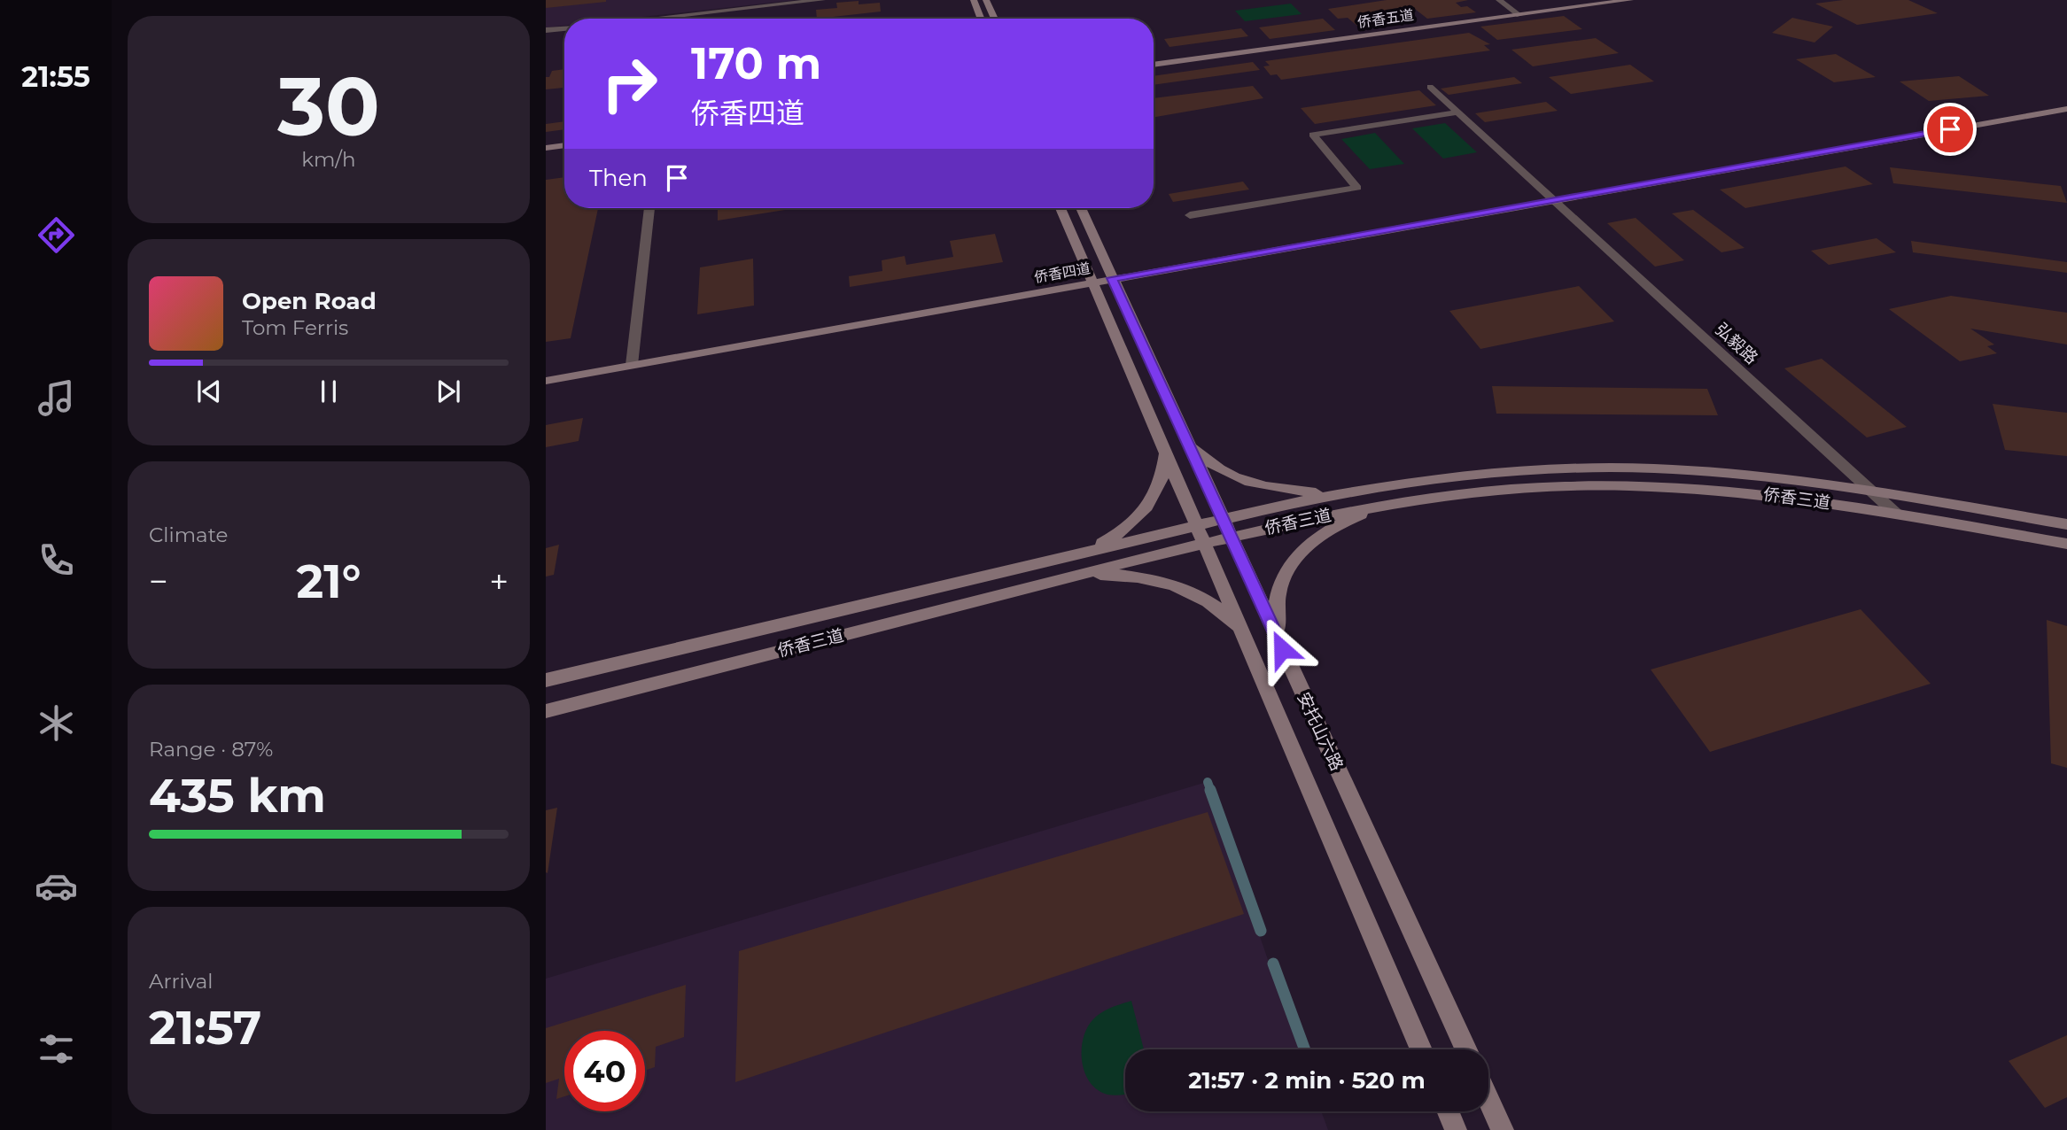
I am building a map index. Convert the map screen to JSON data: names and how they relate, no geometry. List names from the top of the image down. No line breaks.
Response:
{"streets":{"street":["侨香五道","侨香四道","弘毅路","侨香三道","安托山六路"]},"crossings":[["侨香四道","弘毅路"],["侨香四道","安托山六路"],["弘毅路","侨香三道"],["侨香三道","安托山六路"]],"page":{"tabs":"21:55","tile":[["30","km/h"],"Climate",["Range · 87%","435 km"],["Arrival","21:57"]],"turn":["170 m","侨香四道"],"then":"Then","song":["Open Road","Tom Ferris"],"heat":["−","21°","+"],"limit":"40","trip":"21:57 · 2 min · 520 m"}}
